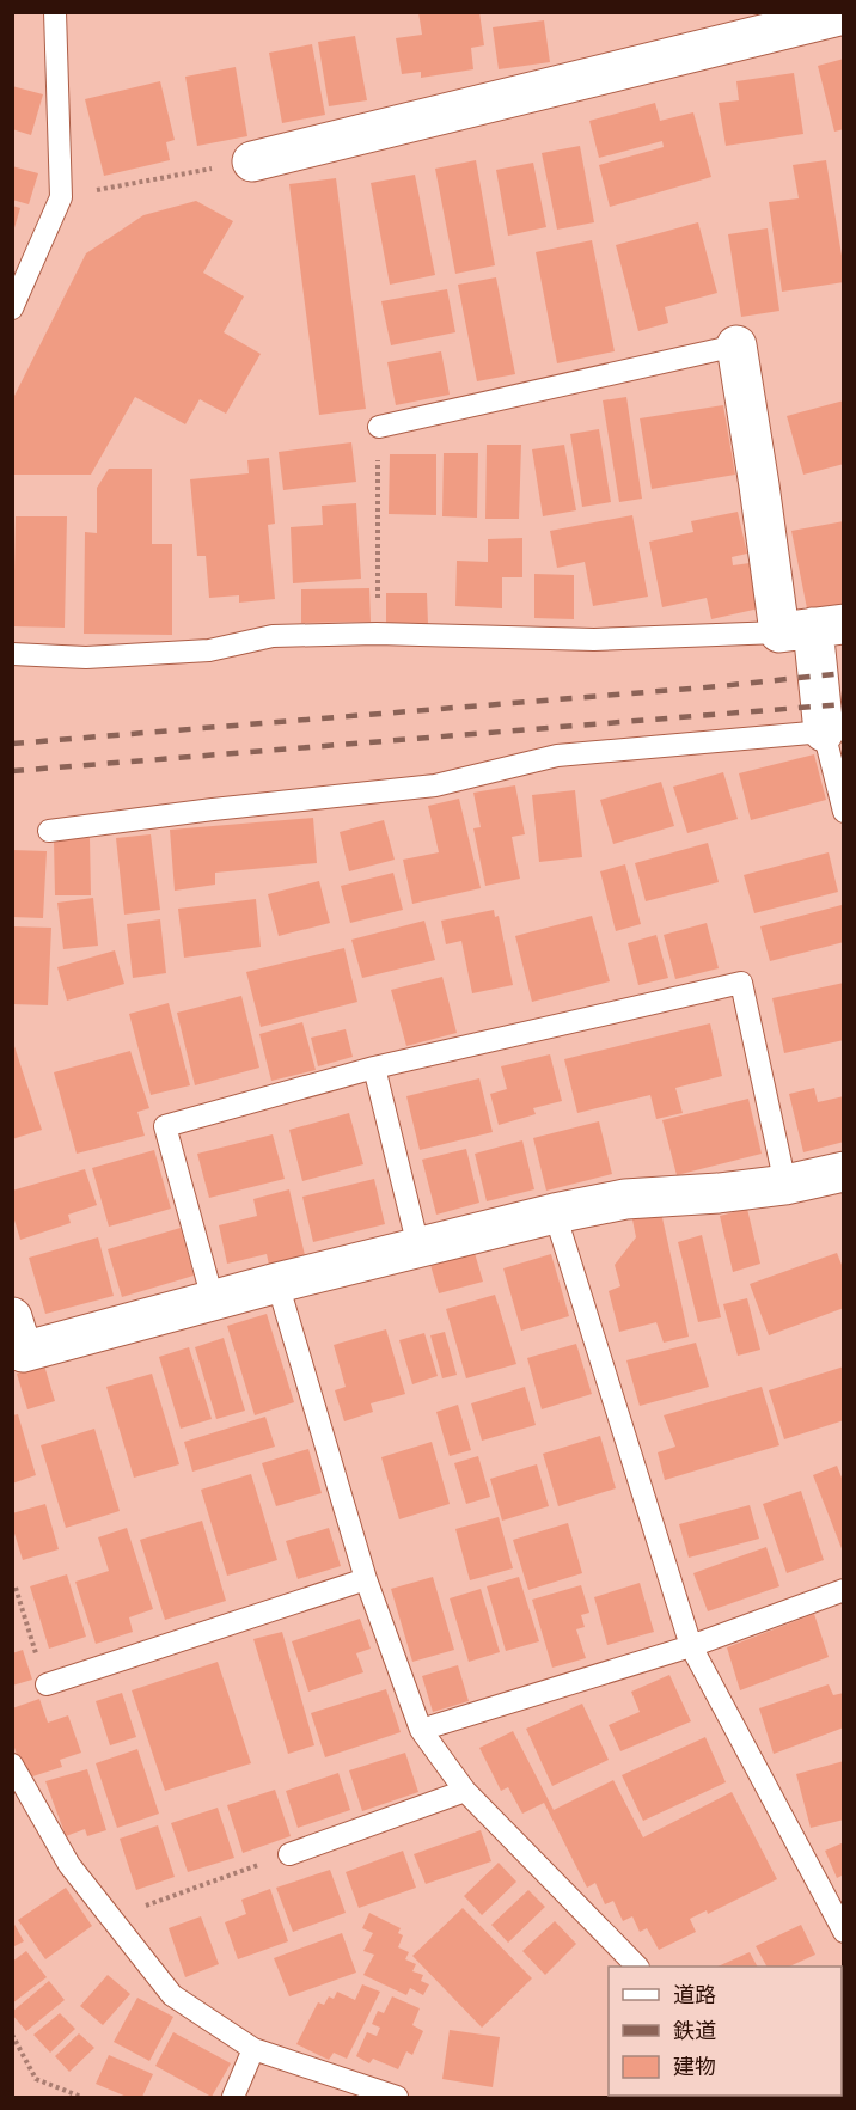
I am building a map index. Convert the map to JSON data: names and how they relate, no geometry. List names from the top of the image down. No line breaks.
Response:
{"legend":["道路","鉄道","建物"]}
